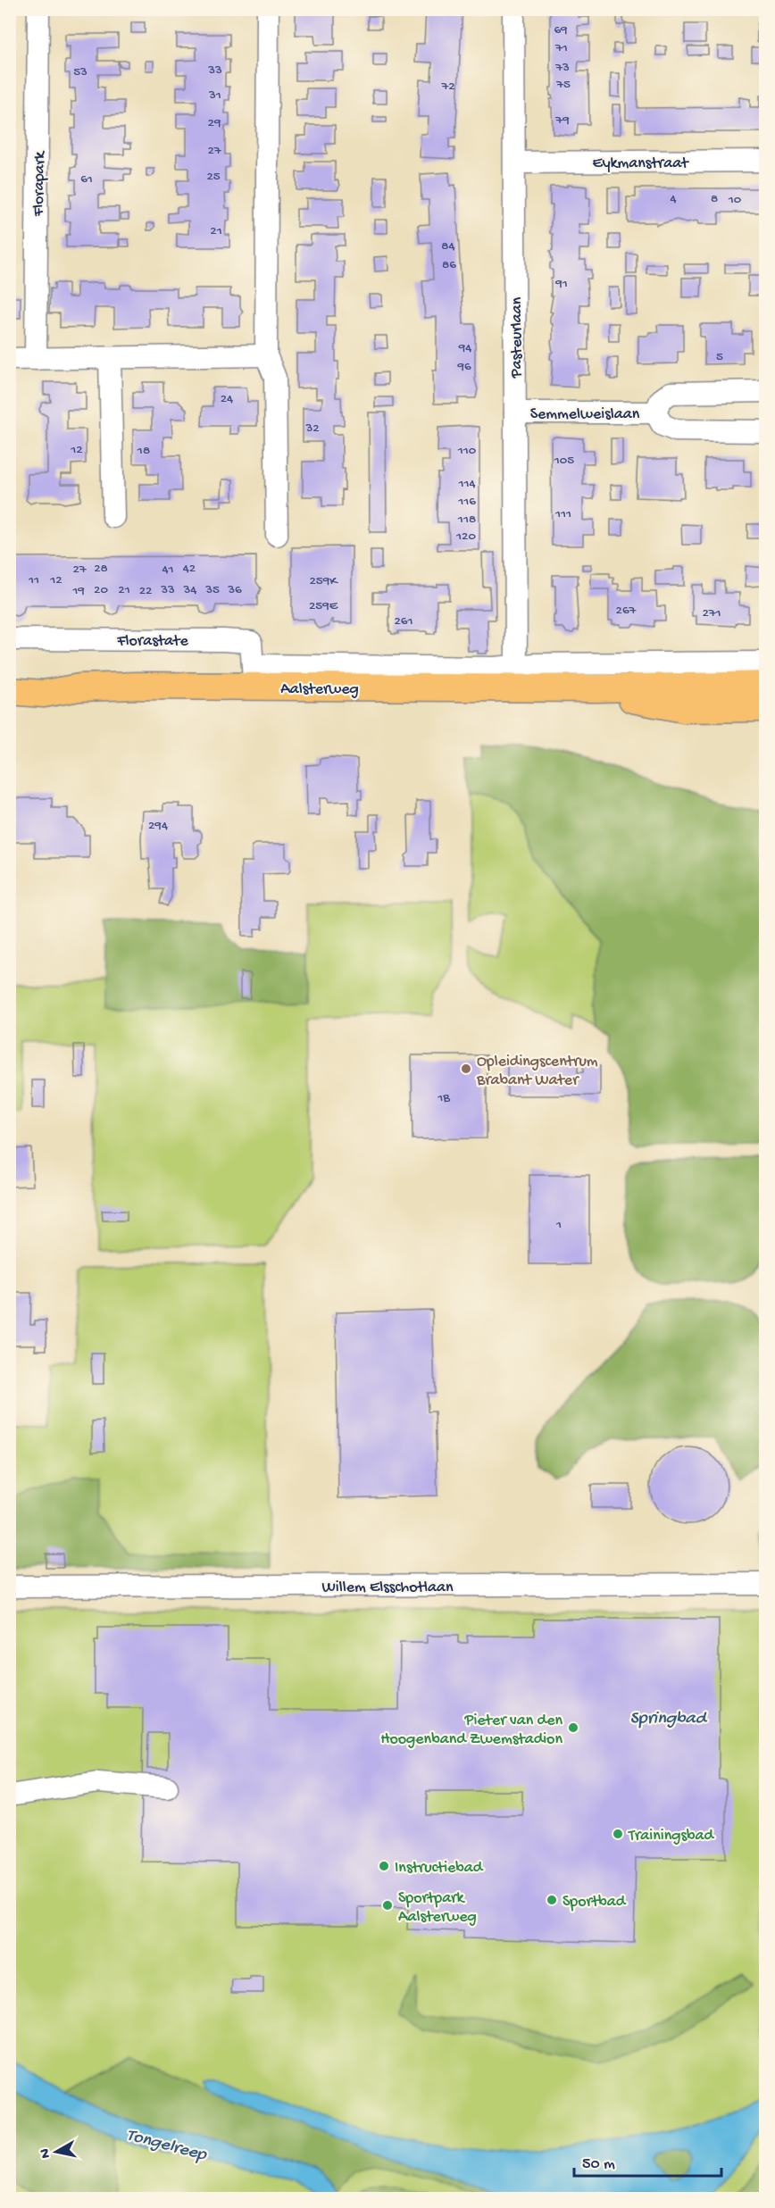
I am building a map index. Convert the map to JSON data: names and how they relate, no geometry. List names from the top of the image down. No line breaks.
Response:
{"streets":{"main road":["Aalsterweg"],"street":["Eykmanstraat","Florapark","Pasteurlaan","Semmelweislaan","Florastate","Willem Elsschotlaan"]},"crossings":[["Eykmanstraat","Pasteurlaan"],["Pasteurlaan","Semmelweislaan"],["Pasteurlaan","Aalsterweg"],["Florastate","Aalsterweg"]],"water":["Springbad","Tongelreep"],"places":["Opleidingscentrum Brabant Water","Pieter van den Hoogenband Zwemstadion","Trainingsbad","Instructiebad","Sportbad","Sportpark Aalsterweg"],"house_numbers":["69","71","73","33","53","75","72","31","79","29","27","25","61","4","8","10","21","84","86","91","94","5","96","24","32","12","18","110","105","114","116","111","118","120","28","42","27","41","11","12","259K","20","21","33","34","35","36","19","22","259E","267","271","261","294","1B","1"],"scale_bar":"50 m","north":"left"}
